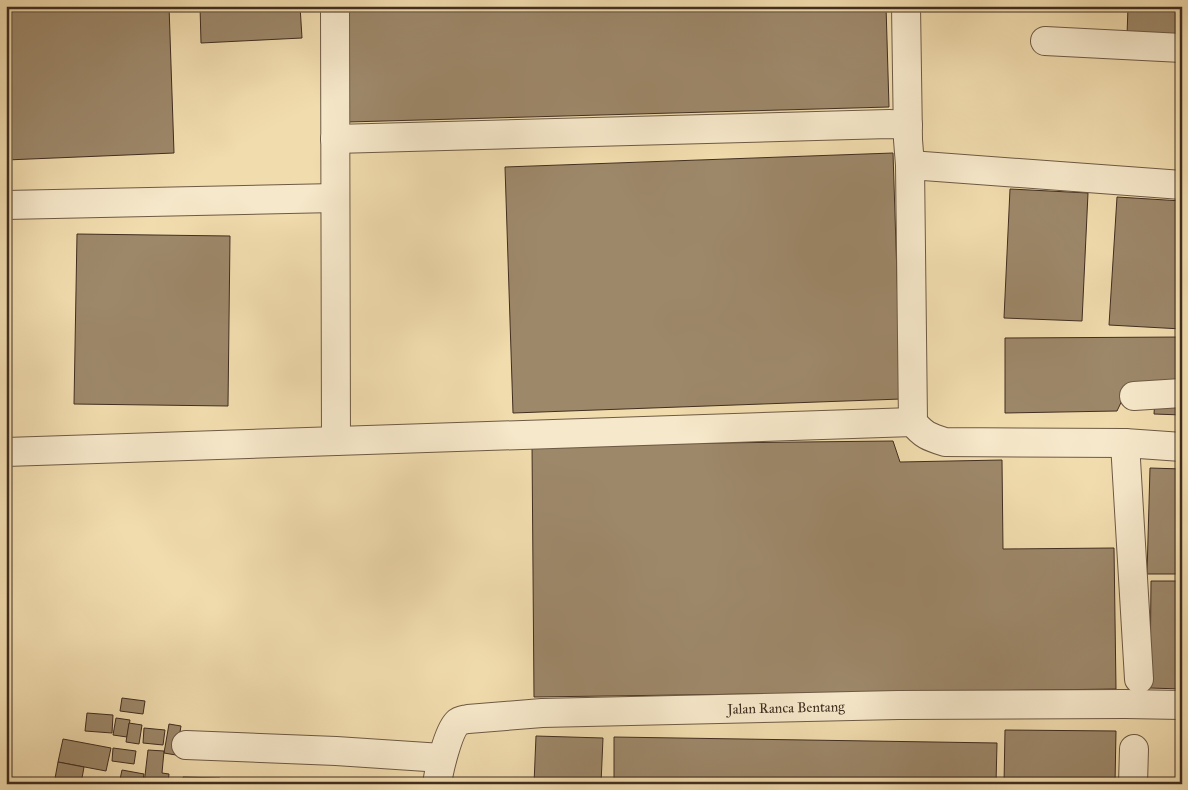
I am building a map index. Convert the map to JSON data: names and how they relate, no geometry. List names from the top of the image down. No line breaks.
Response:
{"streets":{"street":["Jalan Ranca Bentang"]}}
